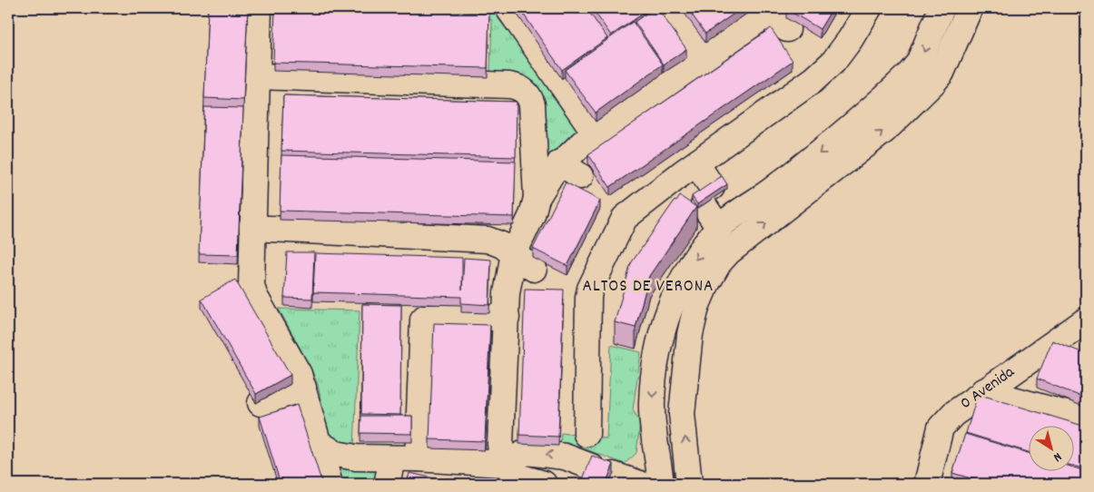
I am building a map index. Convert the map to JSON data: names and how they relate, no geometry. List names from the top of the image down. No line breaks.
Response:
{"streets":{"street":["0 Avenida"]},"districts":["ALTOS DE VERONA"],"north":"bottom right"}
